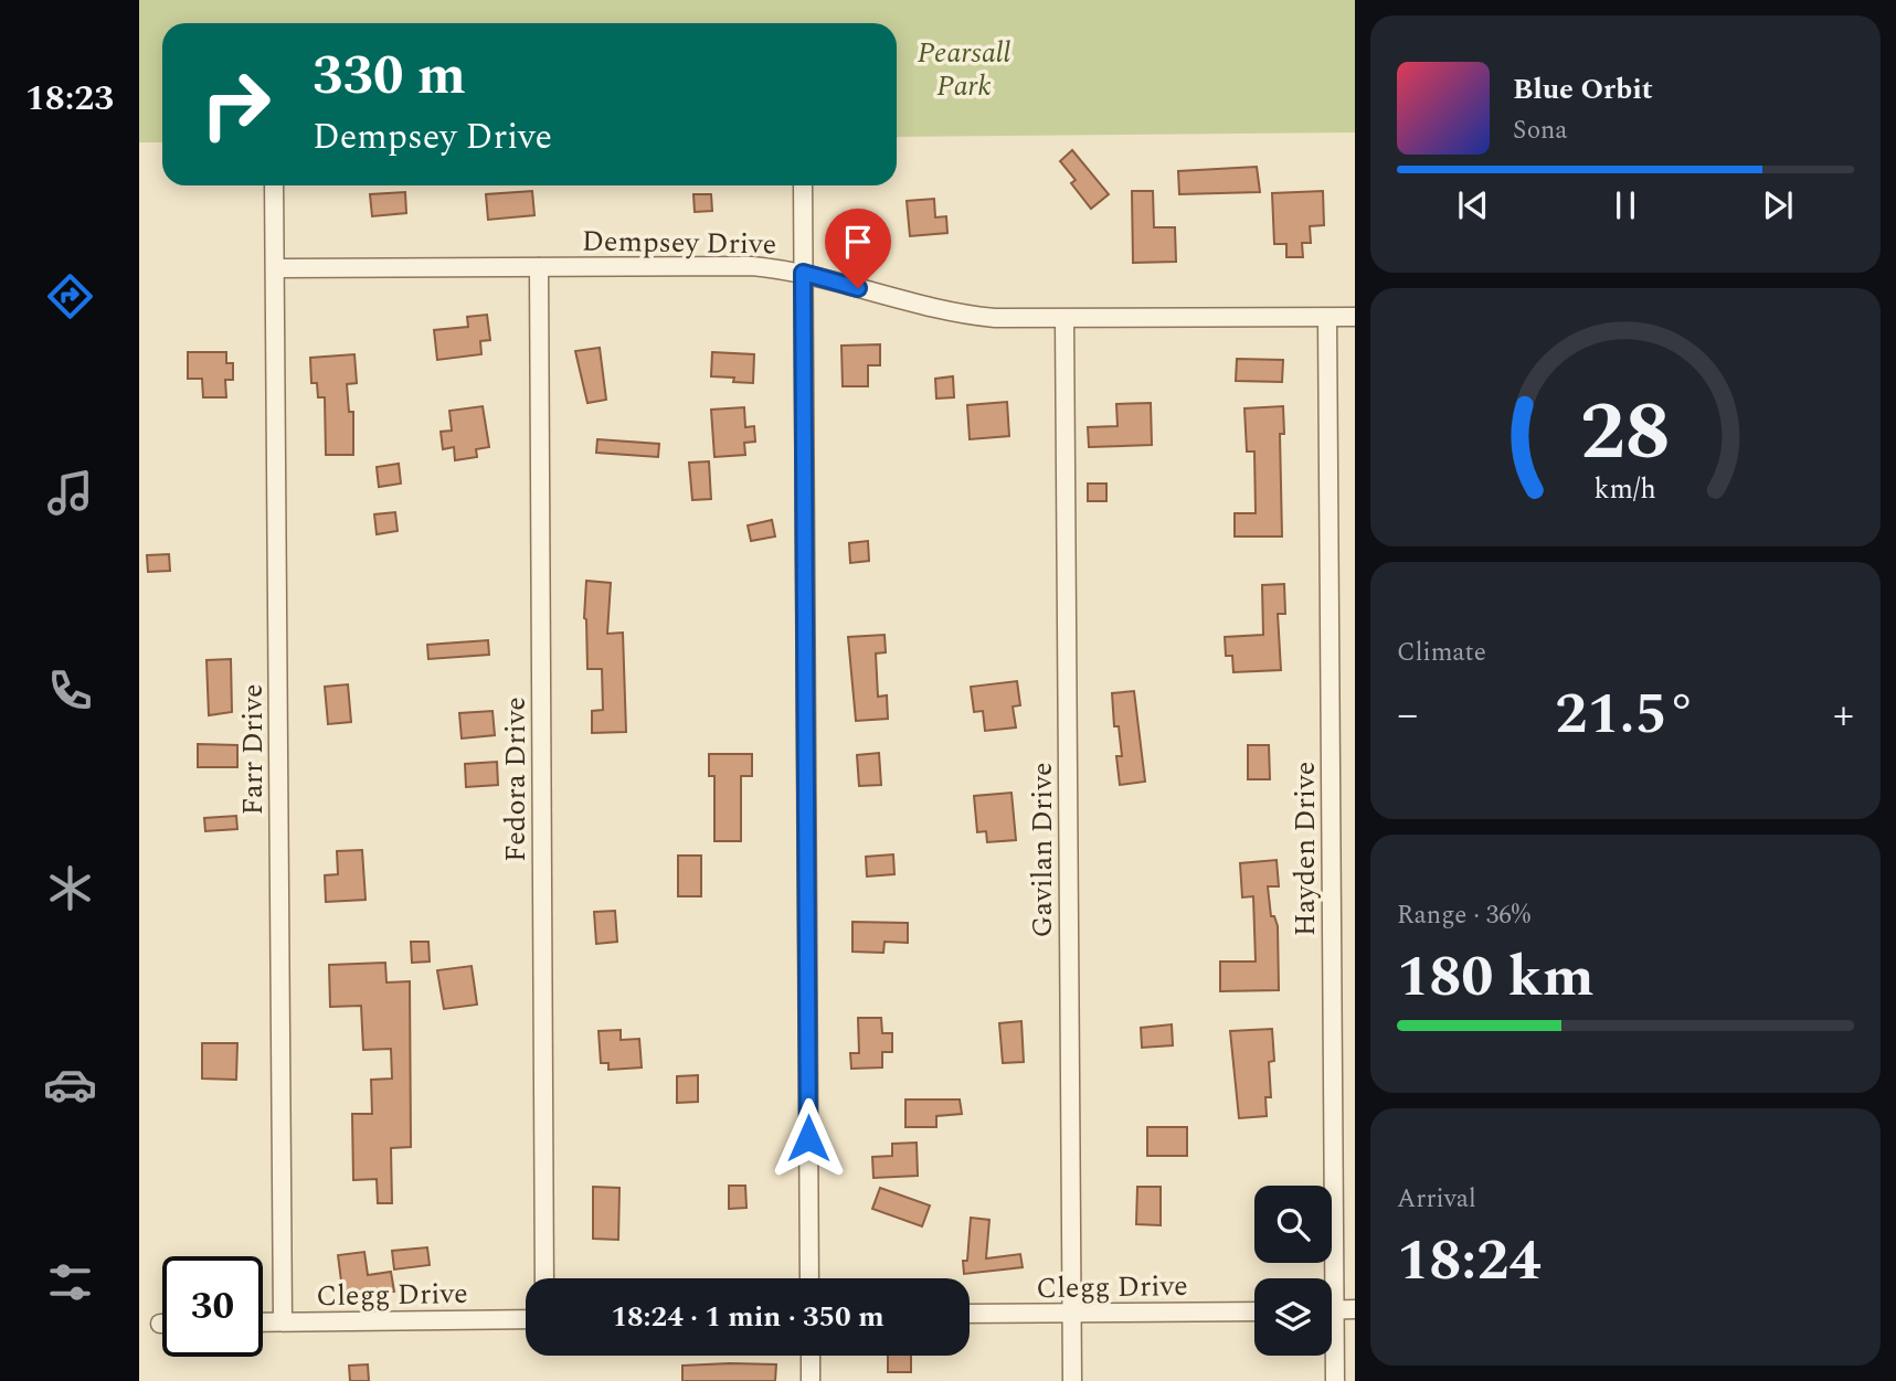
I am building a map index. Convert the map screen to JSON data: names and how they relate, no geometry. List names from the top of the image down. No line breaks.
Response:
{"streets":{"street":["Dempsey Drive","Farr Drive","Fedora Drive","Hayden Drive","Gavilan Drive","Clegg Drive"]},"crossings":[["Dempsey Drive","Farr Drive"],["Dempsey Drive","Fedora Drive"],["Dempsey Drive","Hayden Drive"],["Dempsey Drive","Gavilan Drive"],["Farr Drive","Clegg Drive"],["Gavilan Drive","Clegg Drive"]],"parks":["Pearsall Park"],"page":{"tabs":"18:23","turn":["330 m","Dempsey Drive"],"song":["Blue Orbit","Sona"],"tile":["Climate",["Range · 36%","180 km"],["Arrival","18:24"]],"heat":["−","21.5°","+"],"limit":"30","trip":"18:24 · 1 min · 350 m","gauge":["28","km/h"]}}
